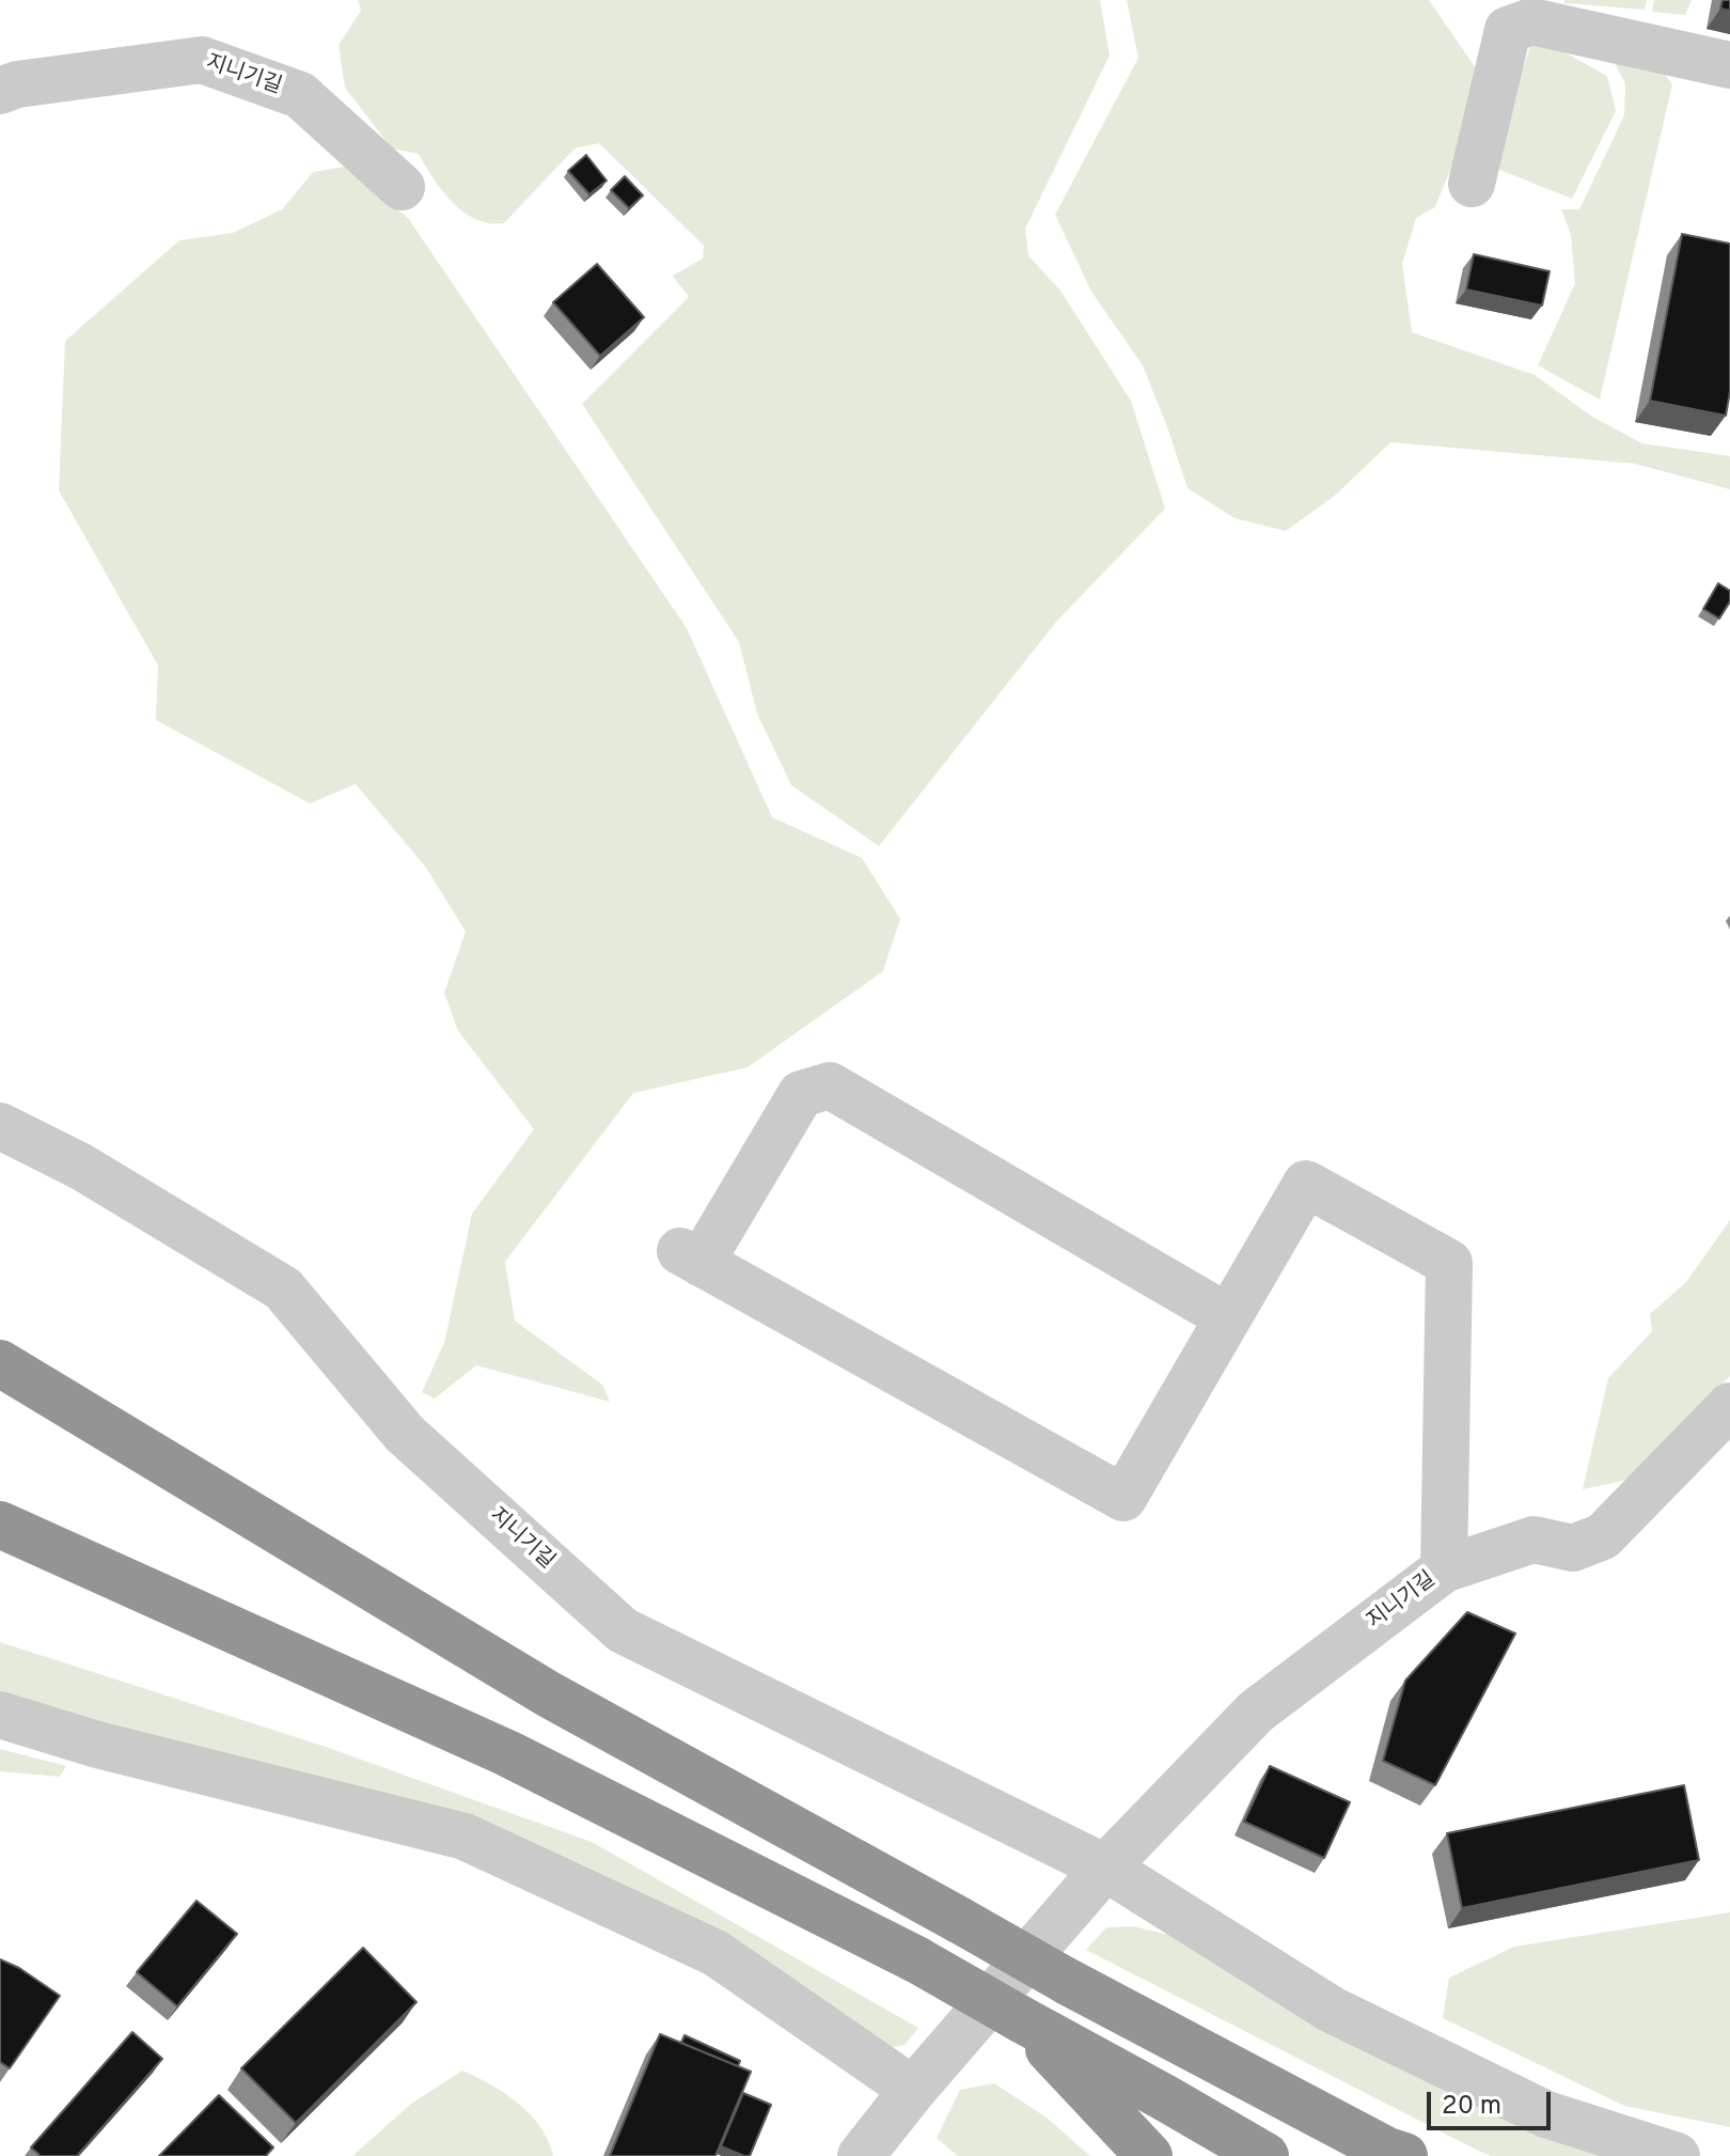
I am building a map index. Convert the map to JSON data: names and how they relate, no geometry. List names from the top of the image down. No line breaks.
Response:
{"streets":{"street":["지니기길"]},"scale_bar":"20 m"}
